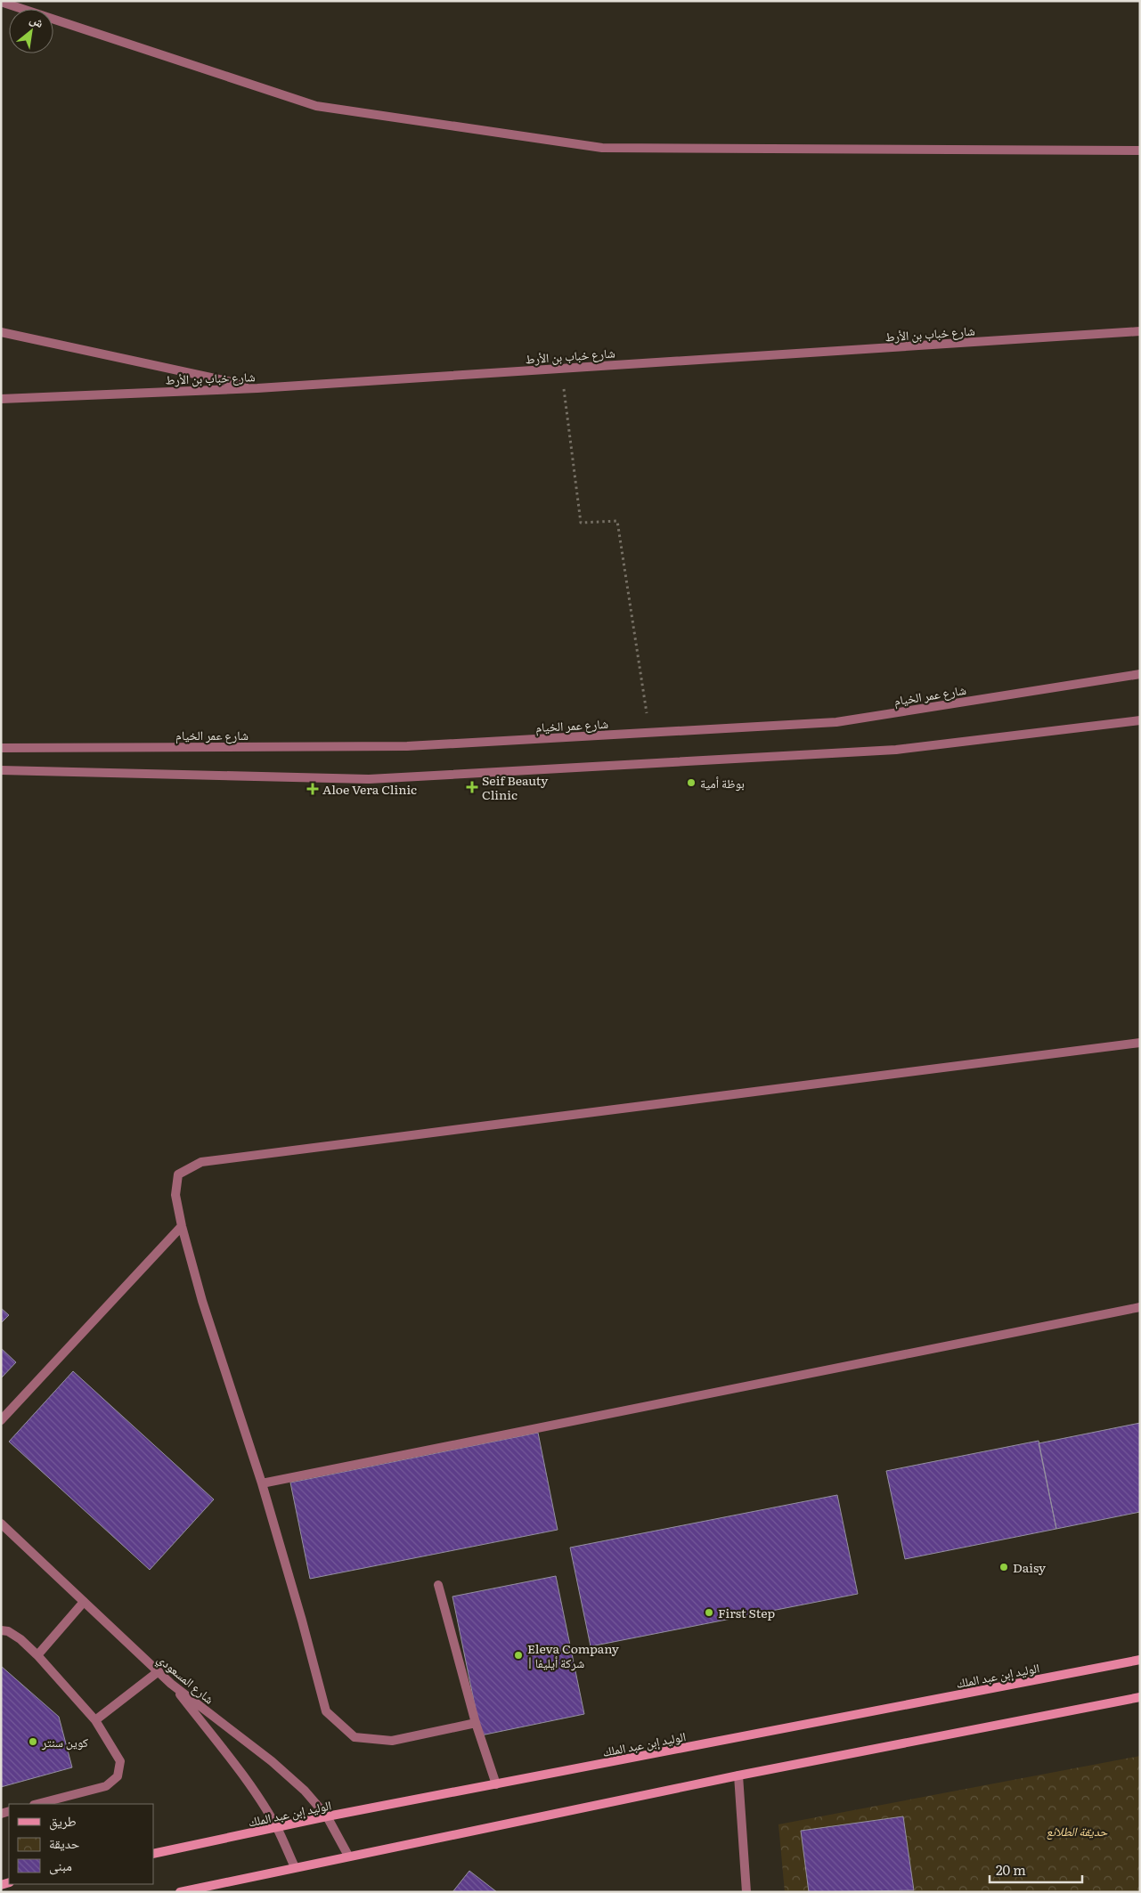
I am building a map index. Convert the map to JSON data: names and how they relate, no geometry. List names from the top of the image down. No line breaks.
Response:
{"streets":{"main road":["الوليد إبن عبد الملك"],"street":["شارع خباب بن الأرط","شارع عمر الخيام","شارع المسعودي"]},"crossings":[["الوليد إبن عبد الملك","شارع المسعودي"]],"parks":["حديقة الطلائع"],"places":{"other":["بوظة أمية","Daisy","First Step","Eleva Company | شركة أيليفا","كوين سنتر"],"health":["Seif Beauty Clinic","Aloe Vera Clinic"]},"legend":["طريق","حديقة","مبنى"],"scale_bar":"20 m","north":"top right"}
